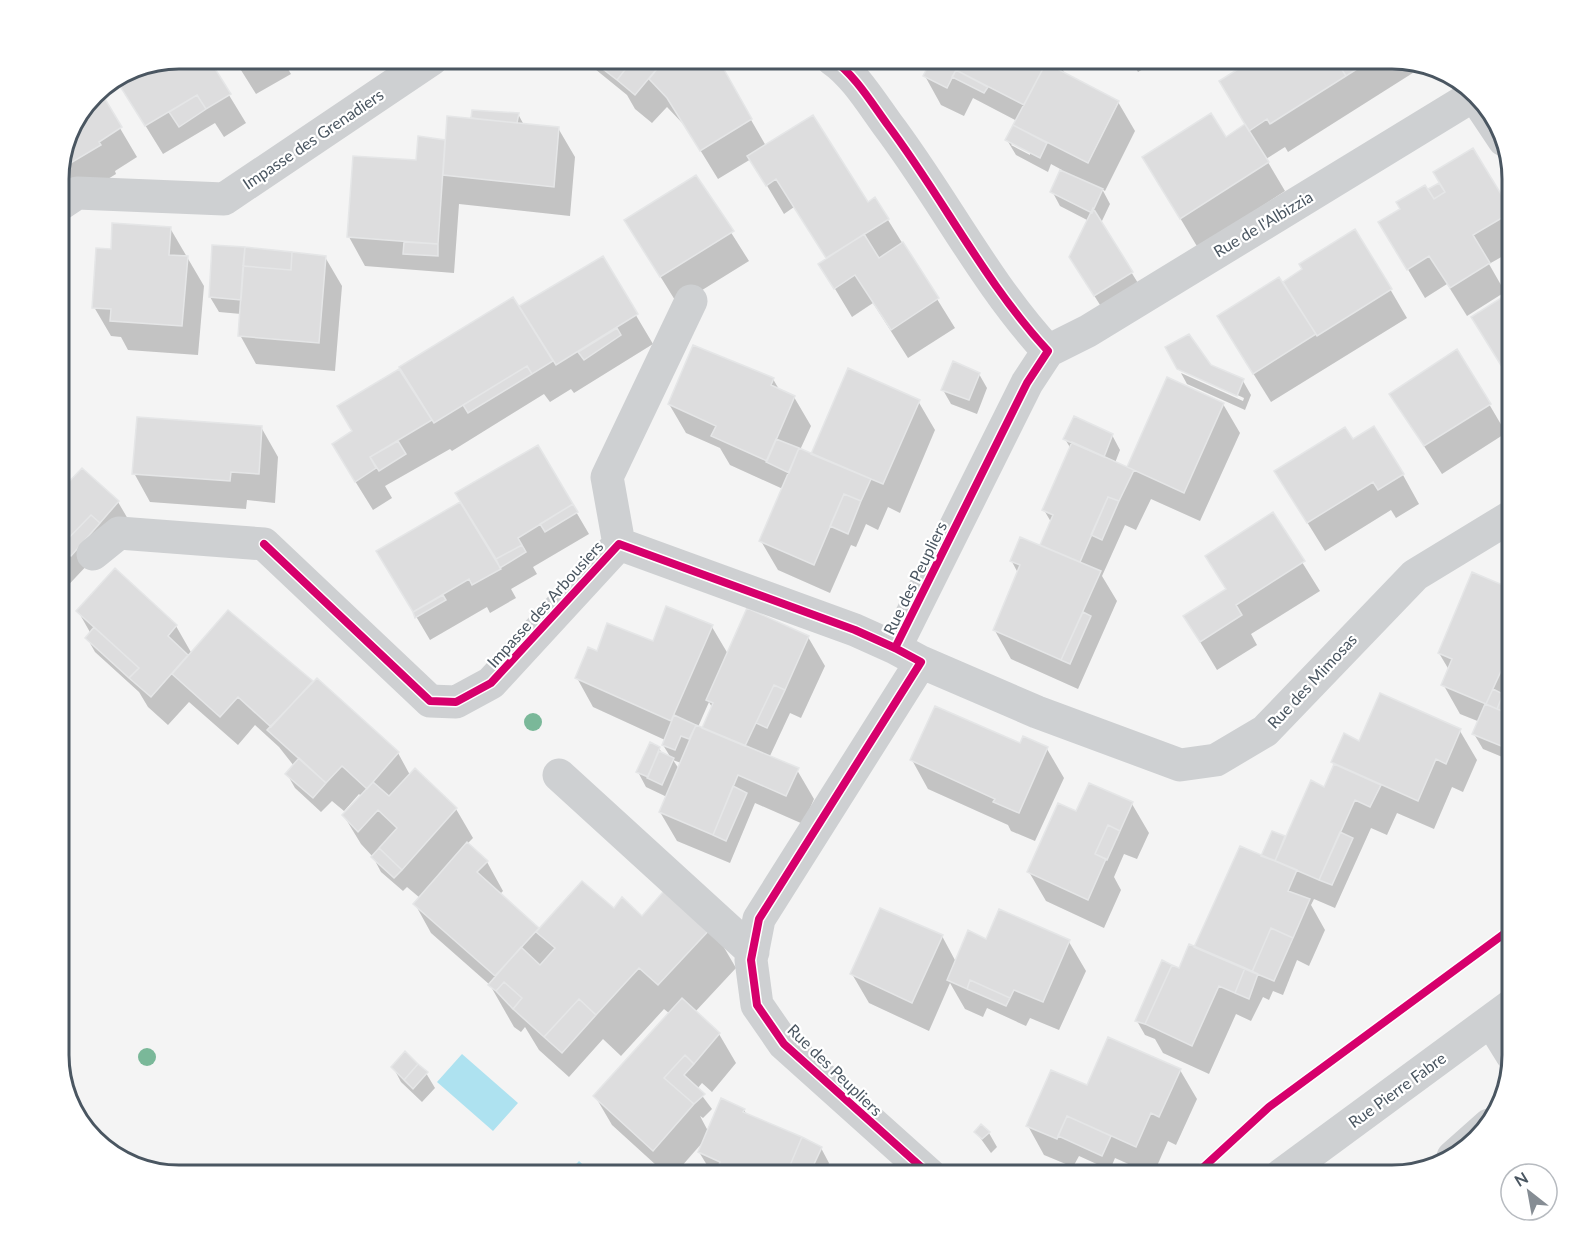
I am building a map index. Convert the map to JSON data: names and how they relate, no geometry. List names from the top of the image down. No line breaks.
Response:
{"streets":{"street":["Impasse des Grenadiers","Rue de l'Albizzia","Rue des Peupliers","Impasse des Arbousiers","Rue des Mimosas","Rue Pierre Fabre"]},"crossings":[["Rue de l'Albizzia","Rue des Peupliers"],["Rue des Peupliers","Impasse des Arbousiers"],["Rue des Peupliers","Rue des Mimosas"],["Impasse des Arbousiers","Rue des Mimosas"]],"north":"top left"}
